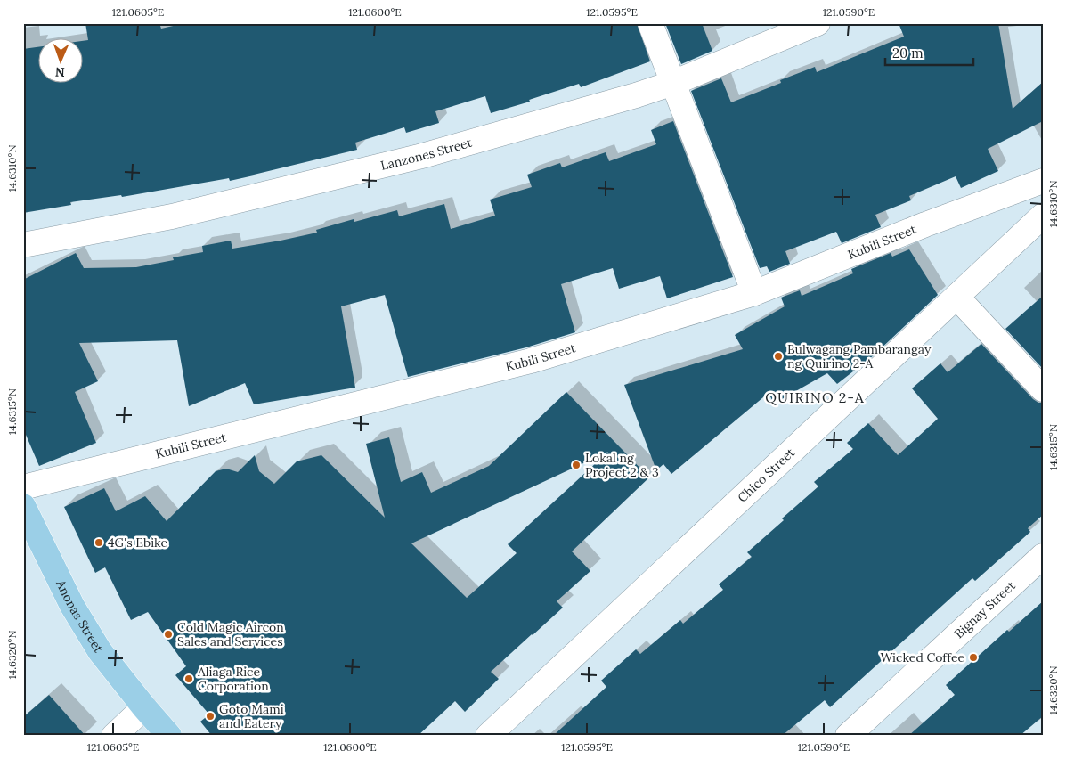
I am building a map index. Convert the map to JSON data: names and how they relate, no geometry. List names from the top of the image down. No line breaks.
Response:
{"streets":{"main road":["Anonas Street"],"street":["Lanzones Street","Kubili Street","Chico Street","Bignay Street"]},"districts":["QUIRINO 2-A"],"places":["Bulwagang Pambarangay ng Quirino 2-A","Lokal ng Project 2 & 3","4G's Ebike","Cold Magic Aircon Sales and Services","Wicked Coffee","Aliaga Rice Corporation","Goto Mami and Eatery"],"scale_bar":"20 m","north":"bottom","coordinates":["121.0605°E","121.0600°E","121.0595°E","121.0590°E","14.6310°N","14.6315°N","14.6320°N"]}
